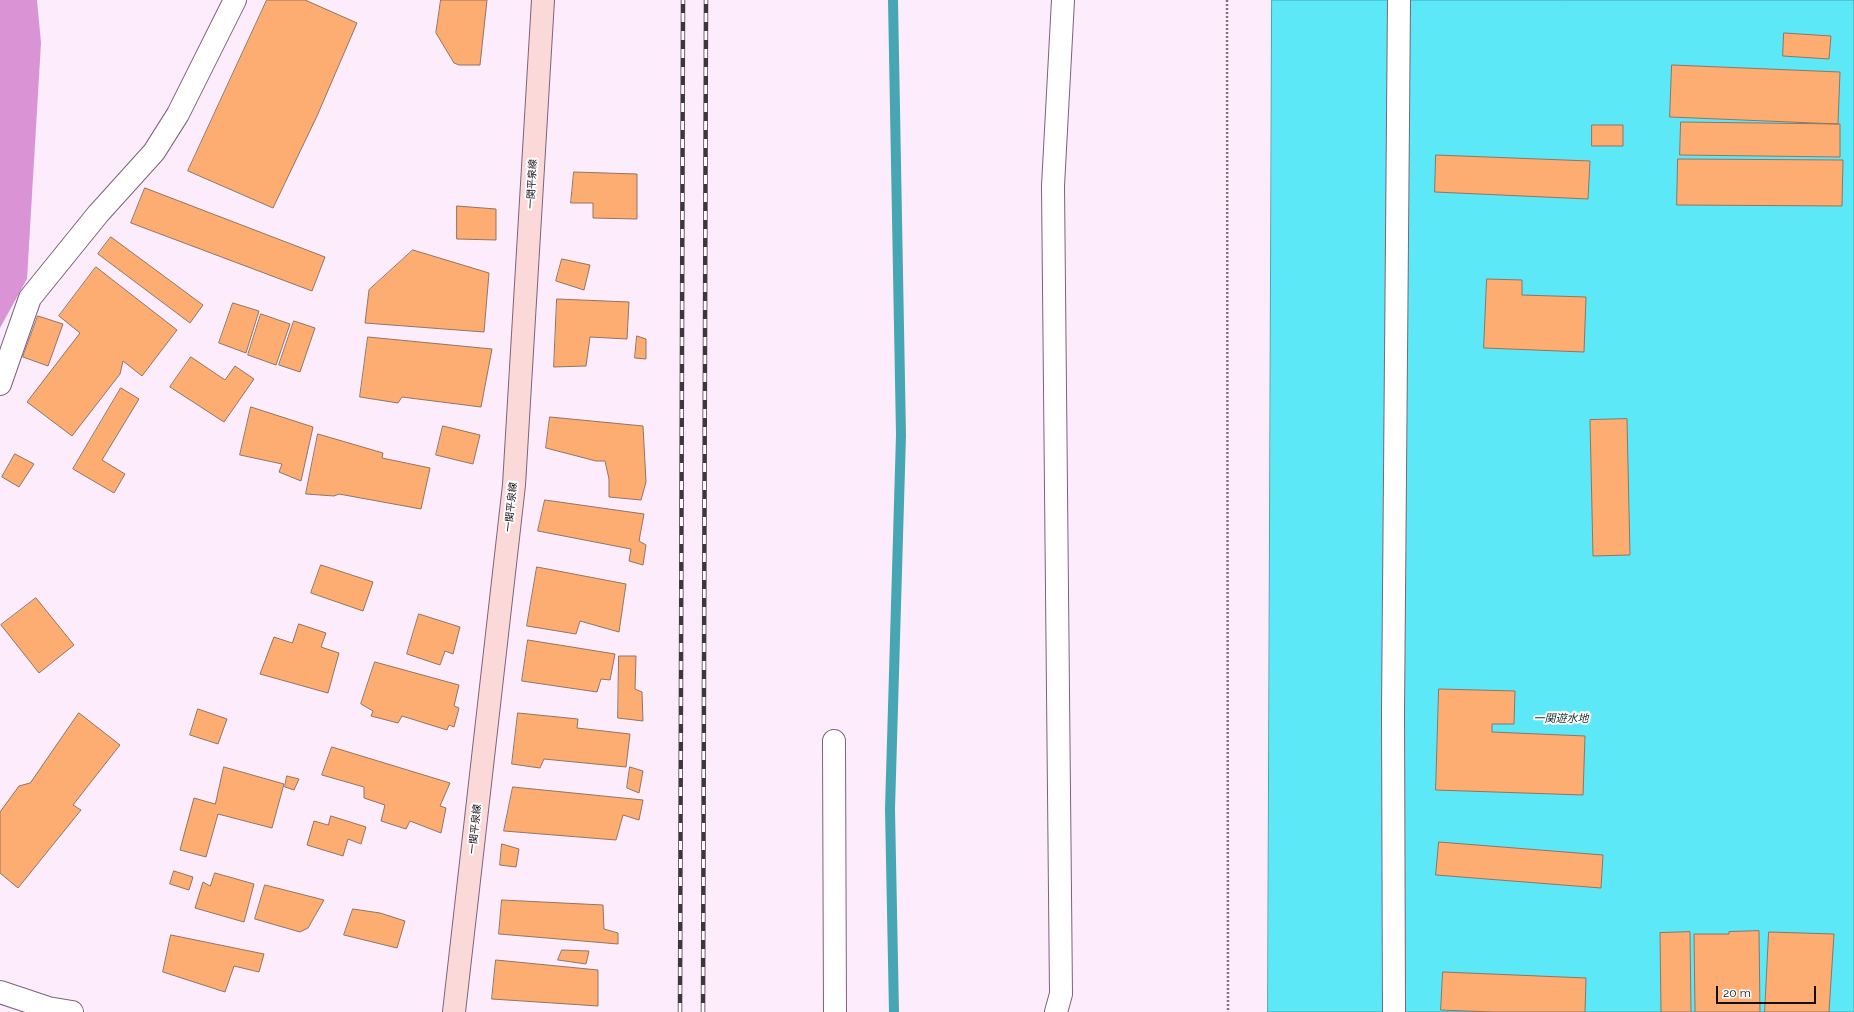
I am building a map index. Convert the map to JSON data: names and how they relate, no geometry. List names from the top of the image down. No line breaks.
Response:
{"streets":{"main road":["一関平泉線"]},"water":["一関遊水地"],"scale_bar":"20 m"}
